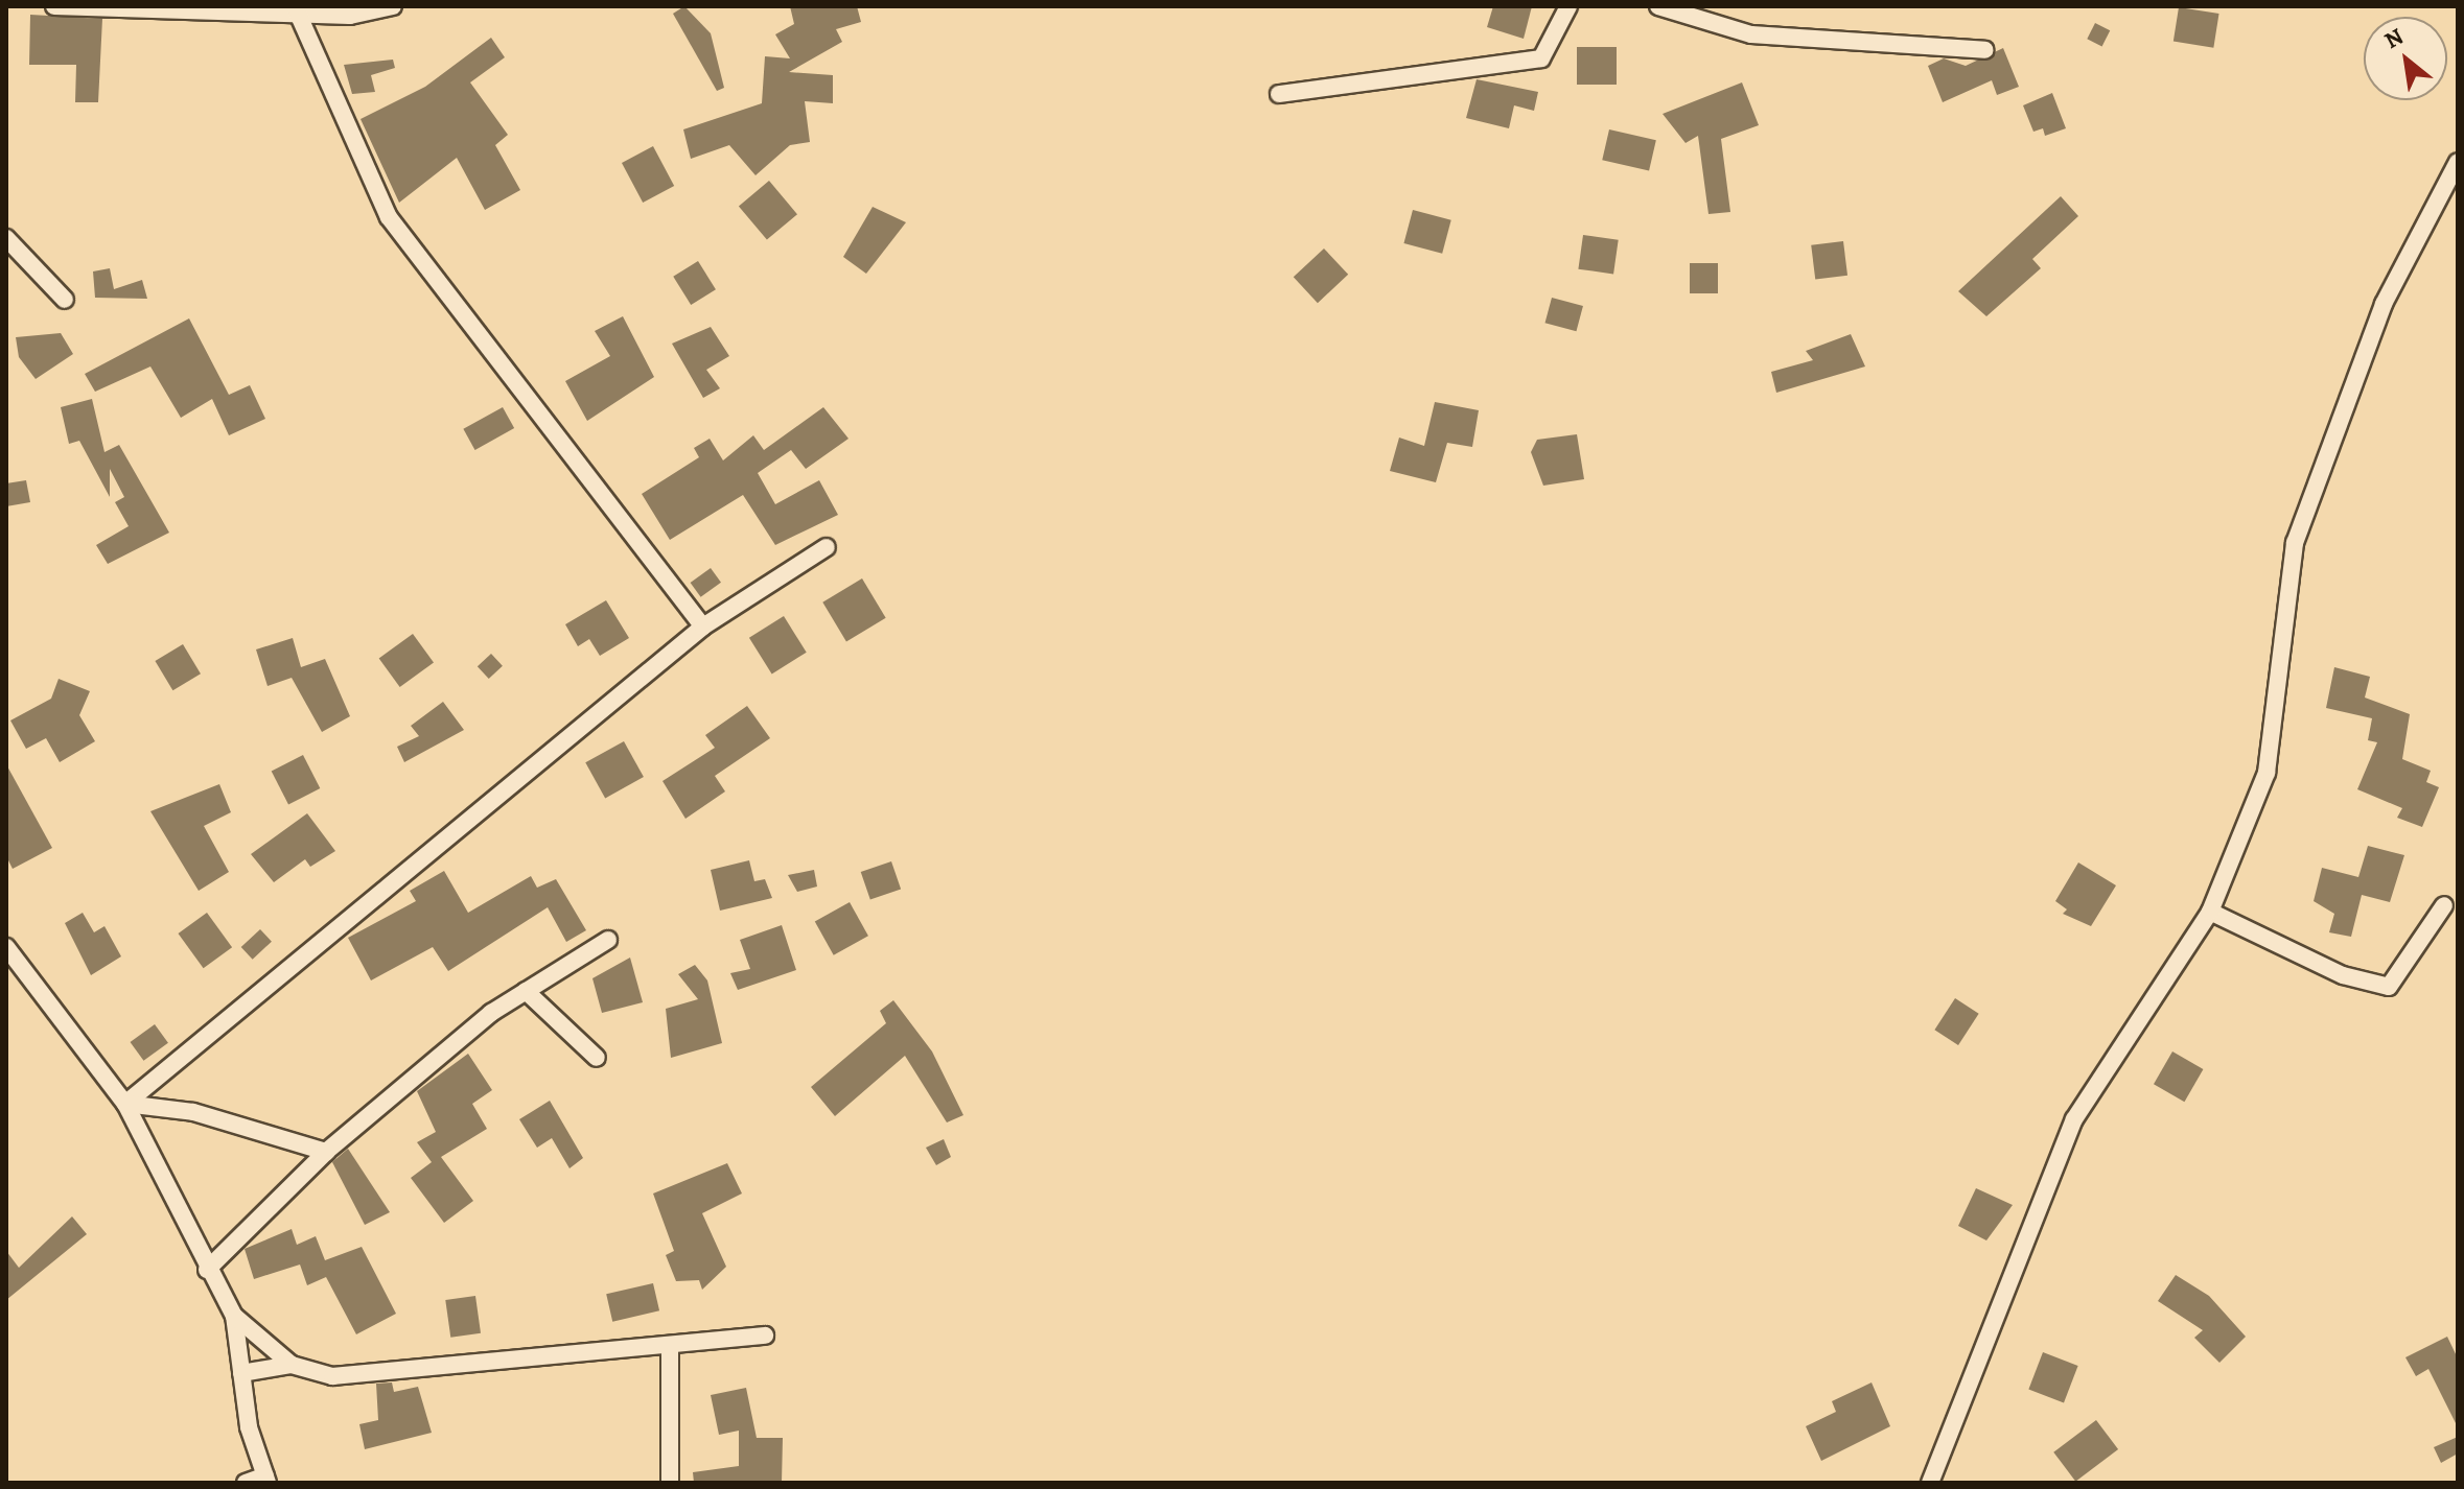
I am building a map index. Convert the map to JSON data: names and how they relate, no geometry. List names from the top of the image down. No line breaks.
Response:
{"north":"top left"}
